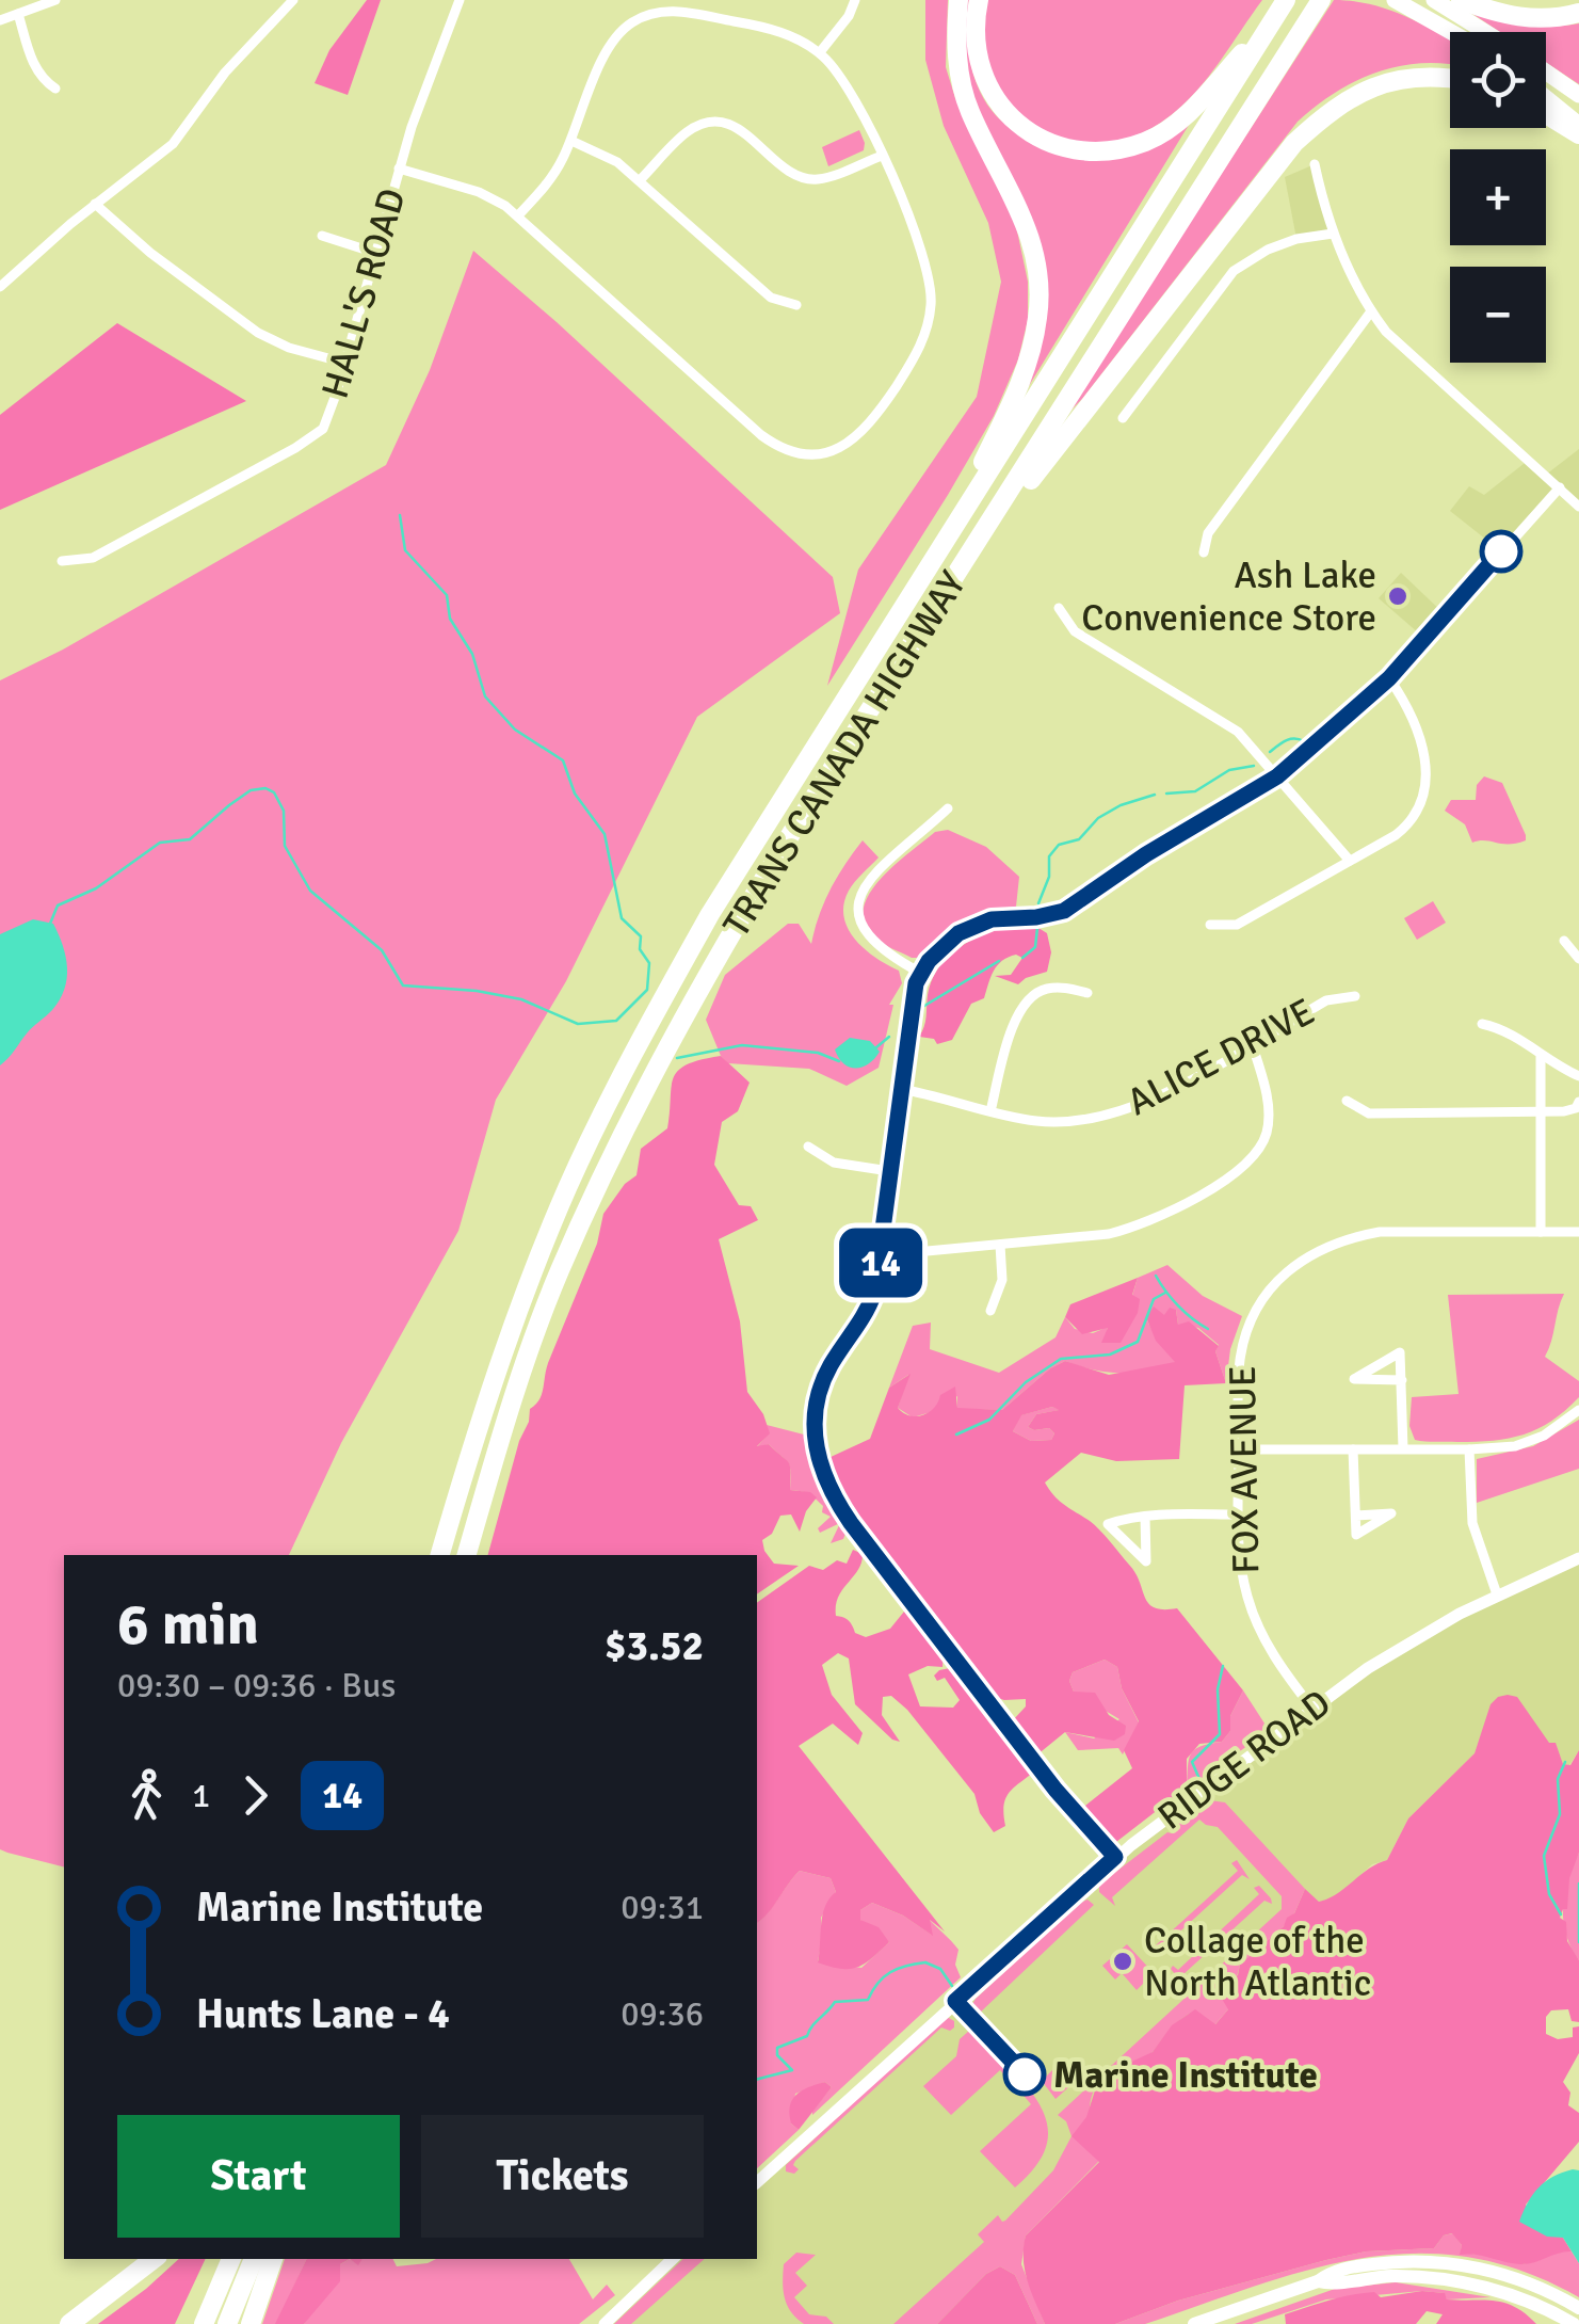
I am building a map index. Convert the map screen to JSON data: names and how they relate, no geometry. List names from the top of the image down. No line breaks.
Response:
{"streets":{"highway":["TRANS CANADA HIGHWAY"],"street":["HALL'S ROAD","ALICE DRIVE","FOX AVENUE","RIDGE ROAD"]},"crossings":[["FOX AVENUE","RIDGE ROAD"]],"places":["Ash Lake Convenience Store","Collage of the North Atlantic","Marine Institute"],"lines":["bus line 14"],"page":{"on_map":"14","map_buttons":["+","−"],"heading":["6 min","09:30 – 09:36 · Bus","$3.52"],"legs":["1","14"],"list":[{"name":"Marine Institute","value":"09:31"},{"name":"Hunts Lane - 4","value":"09:36"}],"buttons":["Start","Tickets"]}}
